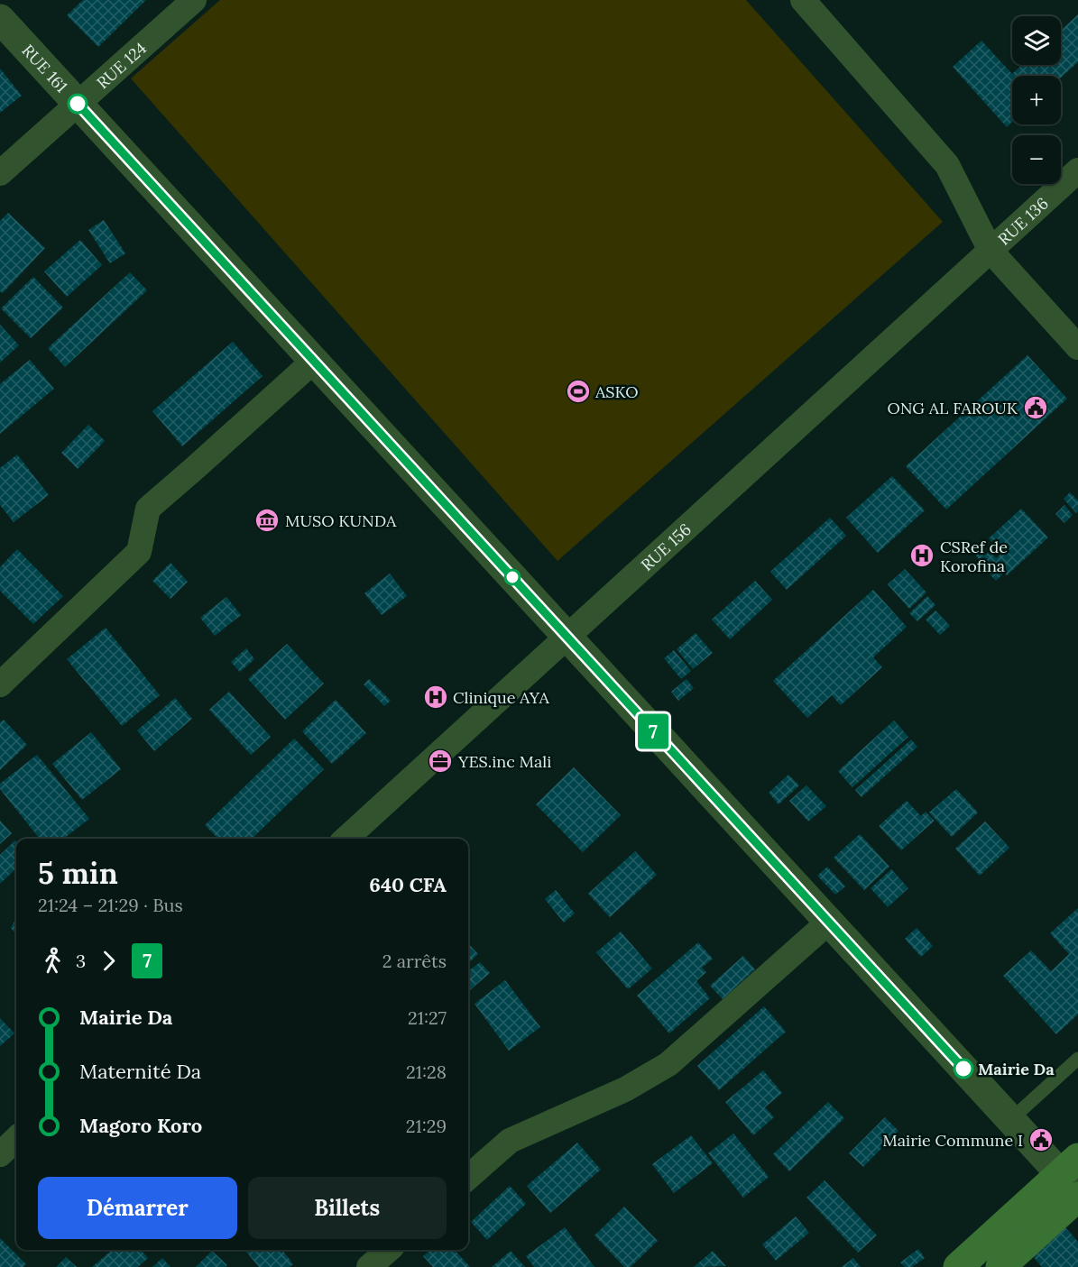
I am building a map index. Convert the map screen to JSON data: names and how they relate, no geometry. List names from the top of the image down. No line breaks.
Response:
{"streets":{"street":["RUE 124","RUE 161","RUE 136","RUE 156"]},"crossings":[["RUE 124","RUE 161"],["RUE 161","RUE 156"],["RUE 136","RUE 156"]],"places":{"sports":["ASKO"],"public building":["ONG AL FAROUK","Mairie Commune I"],"museum":["MUSO KUNDA"],"hospital":["CSRef de Korofina","Clinique AYA"],"office":["YES.inc Mali"],"other":["Mairie Da"]},"lines":["bus line 7"],"page":{"on_map":"7","map_buttons":["+","−"],"heading":["5 min","21:24 – 21:29 · Bus","640 CFA"],"legs":["3","7","2 arrêts"],"list":[{"name":"Mairie Da","value":"21:27"},{"name":"Maternité Da","value":"21:28"},{"name":"Magoro Koro","value":"21:29"}],"buttons":["Démarrer","Billets"]}}
